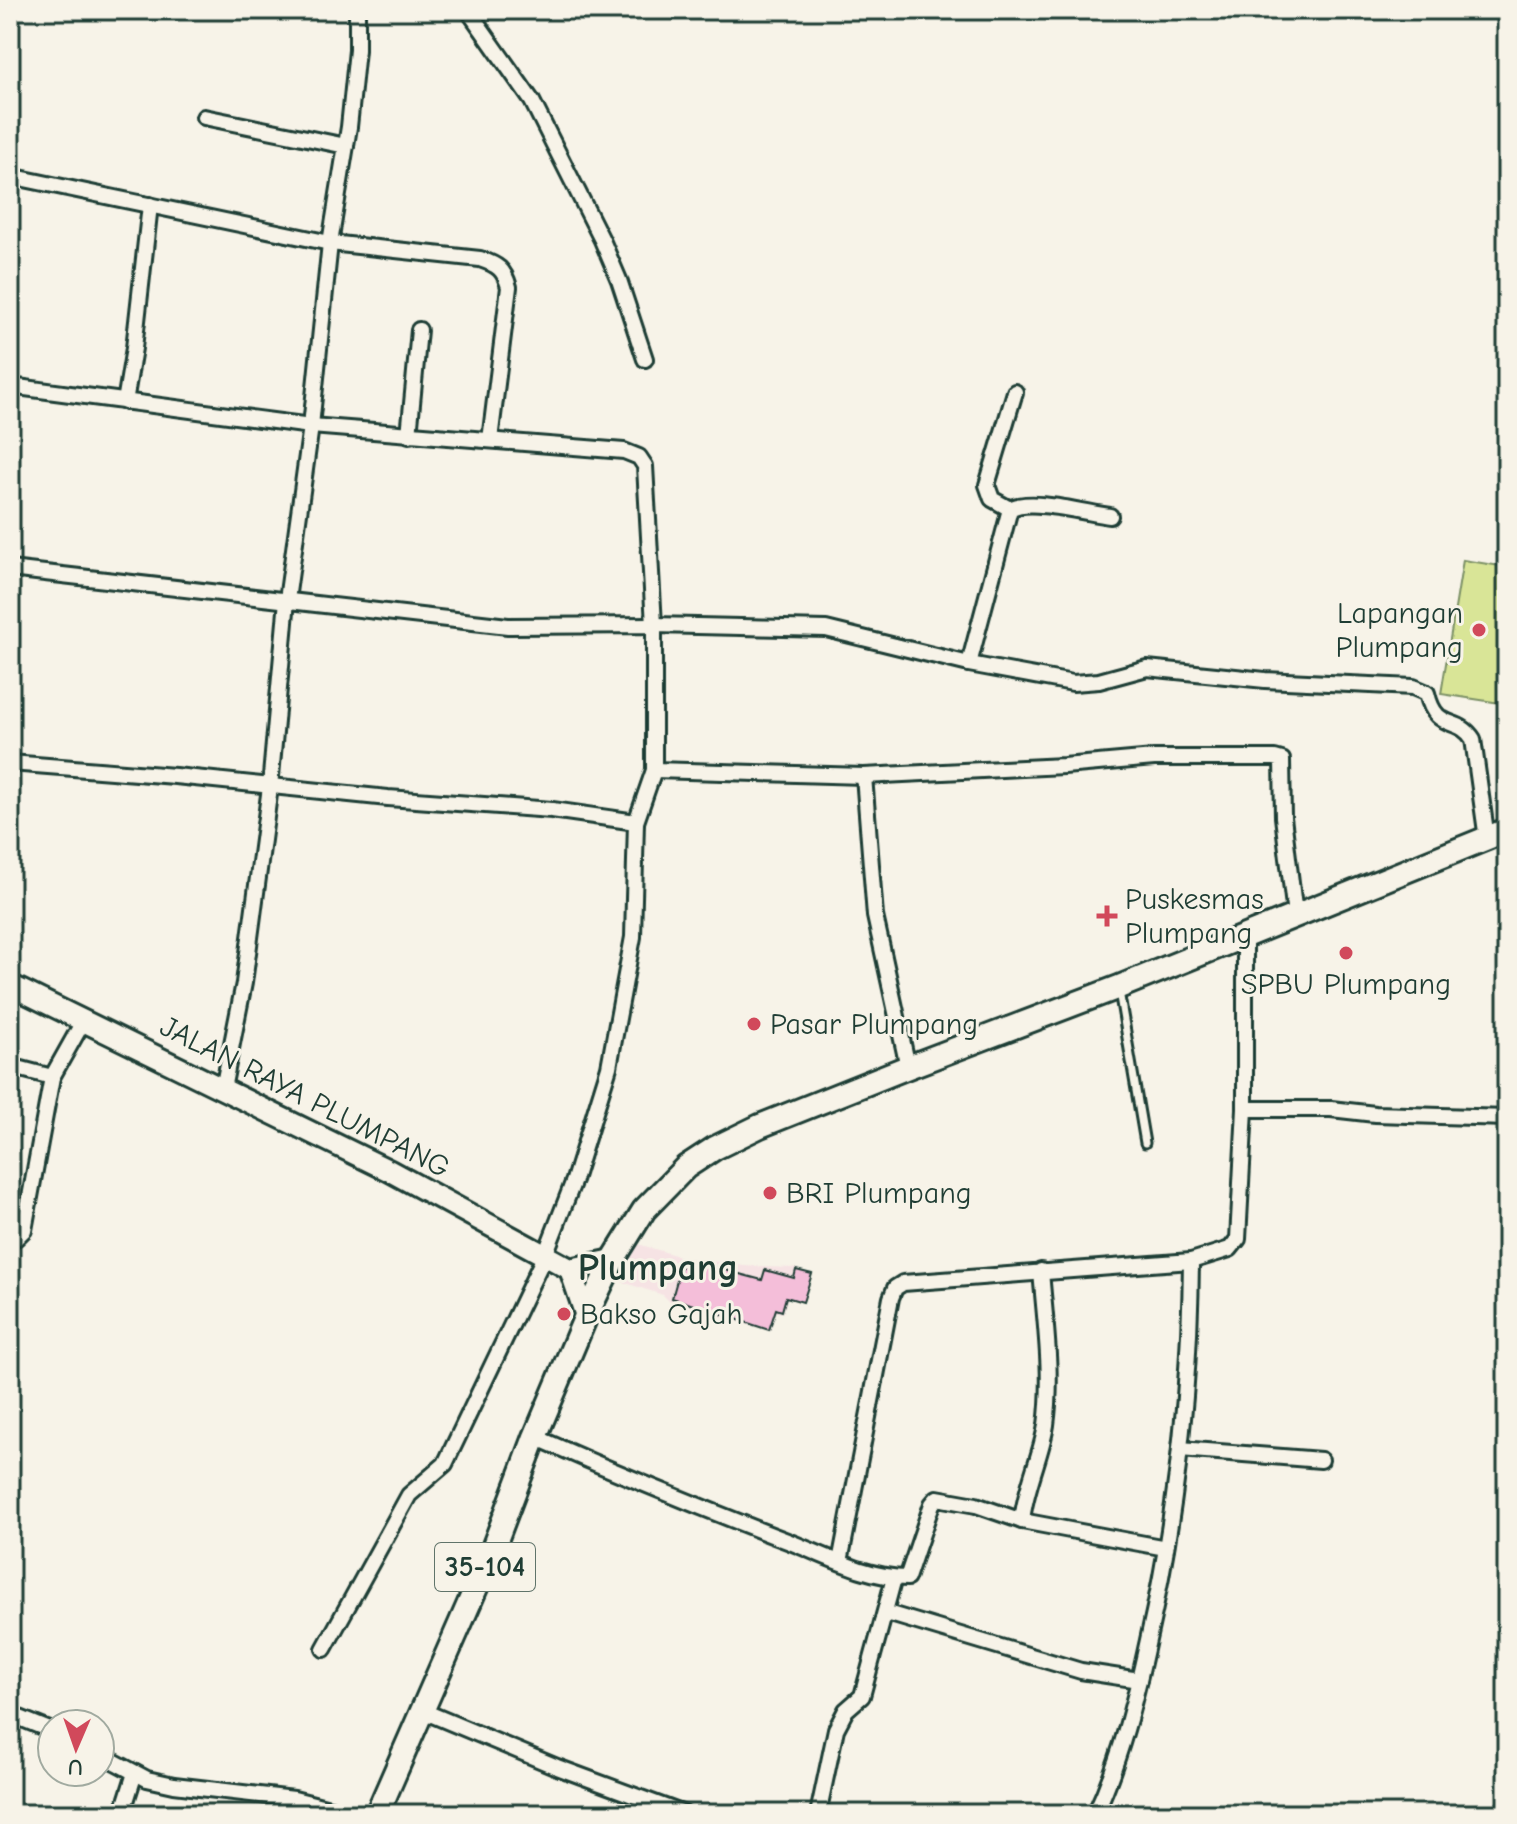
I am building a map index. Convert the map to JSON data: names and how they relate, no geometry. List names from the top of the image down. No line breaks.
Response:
{"streets":{"main road":["35-104"],"street":["JALAN RAYA PLUMPANG"]},"districts":["Plumpang"],"places":{"other":["Lapangan Plumpang","SPBU Plumpang","Pasar Plumpang","BRI Plumpang","Bakso Gajah"],"health":["Puskesmas Plumpang"]},"north":"bottom"}
